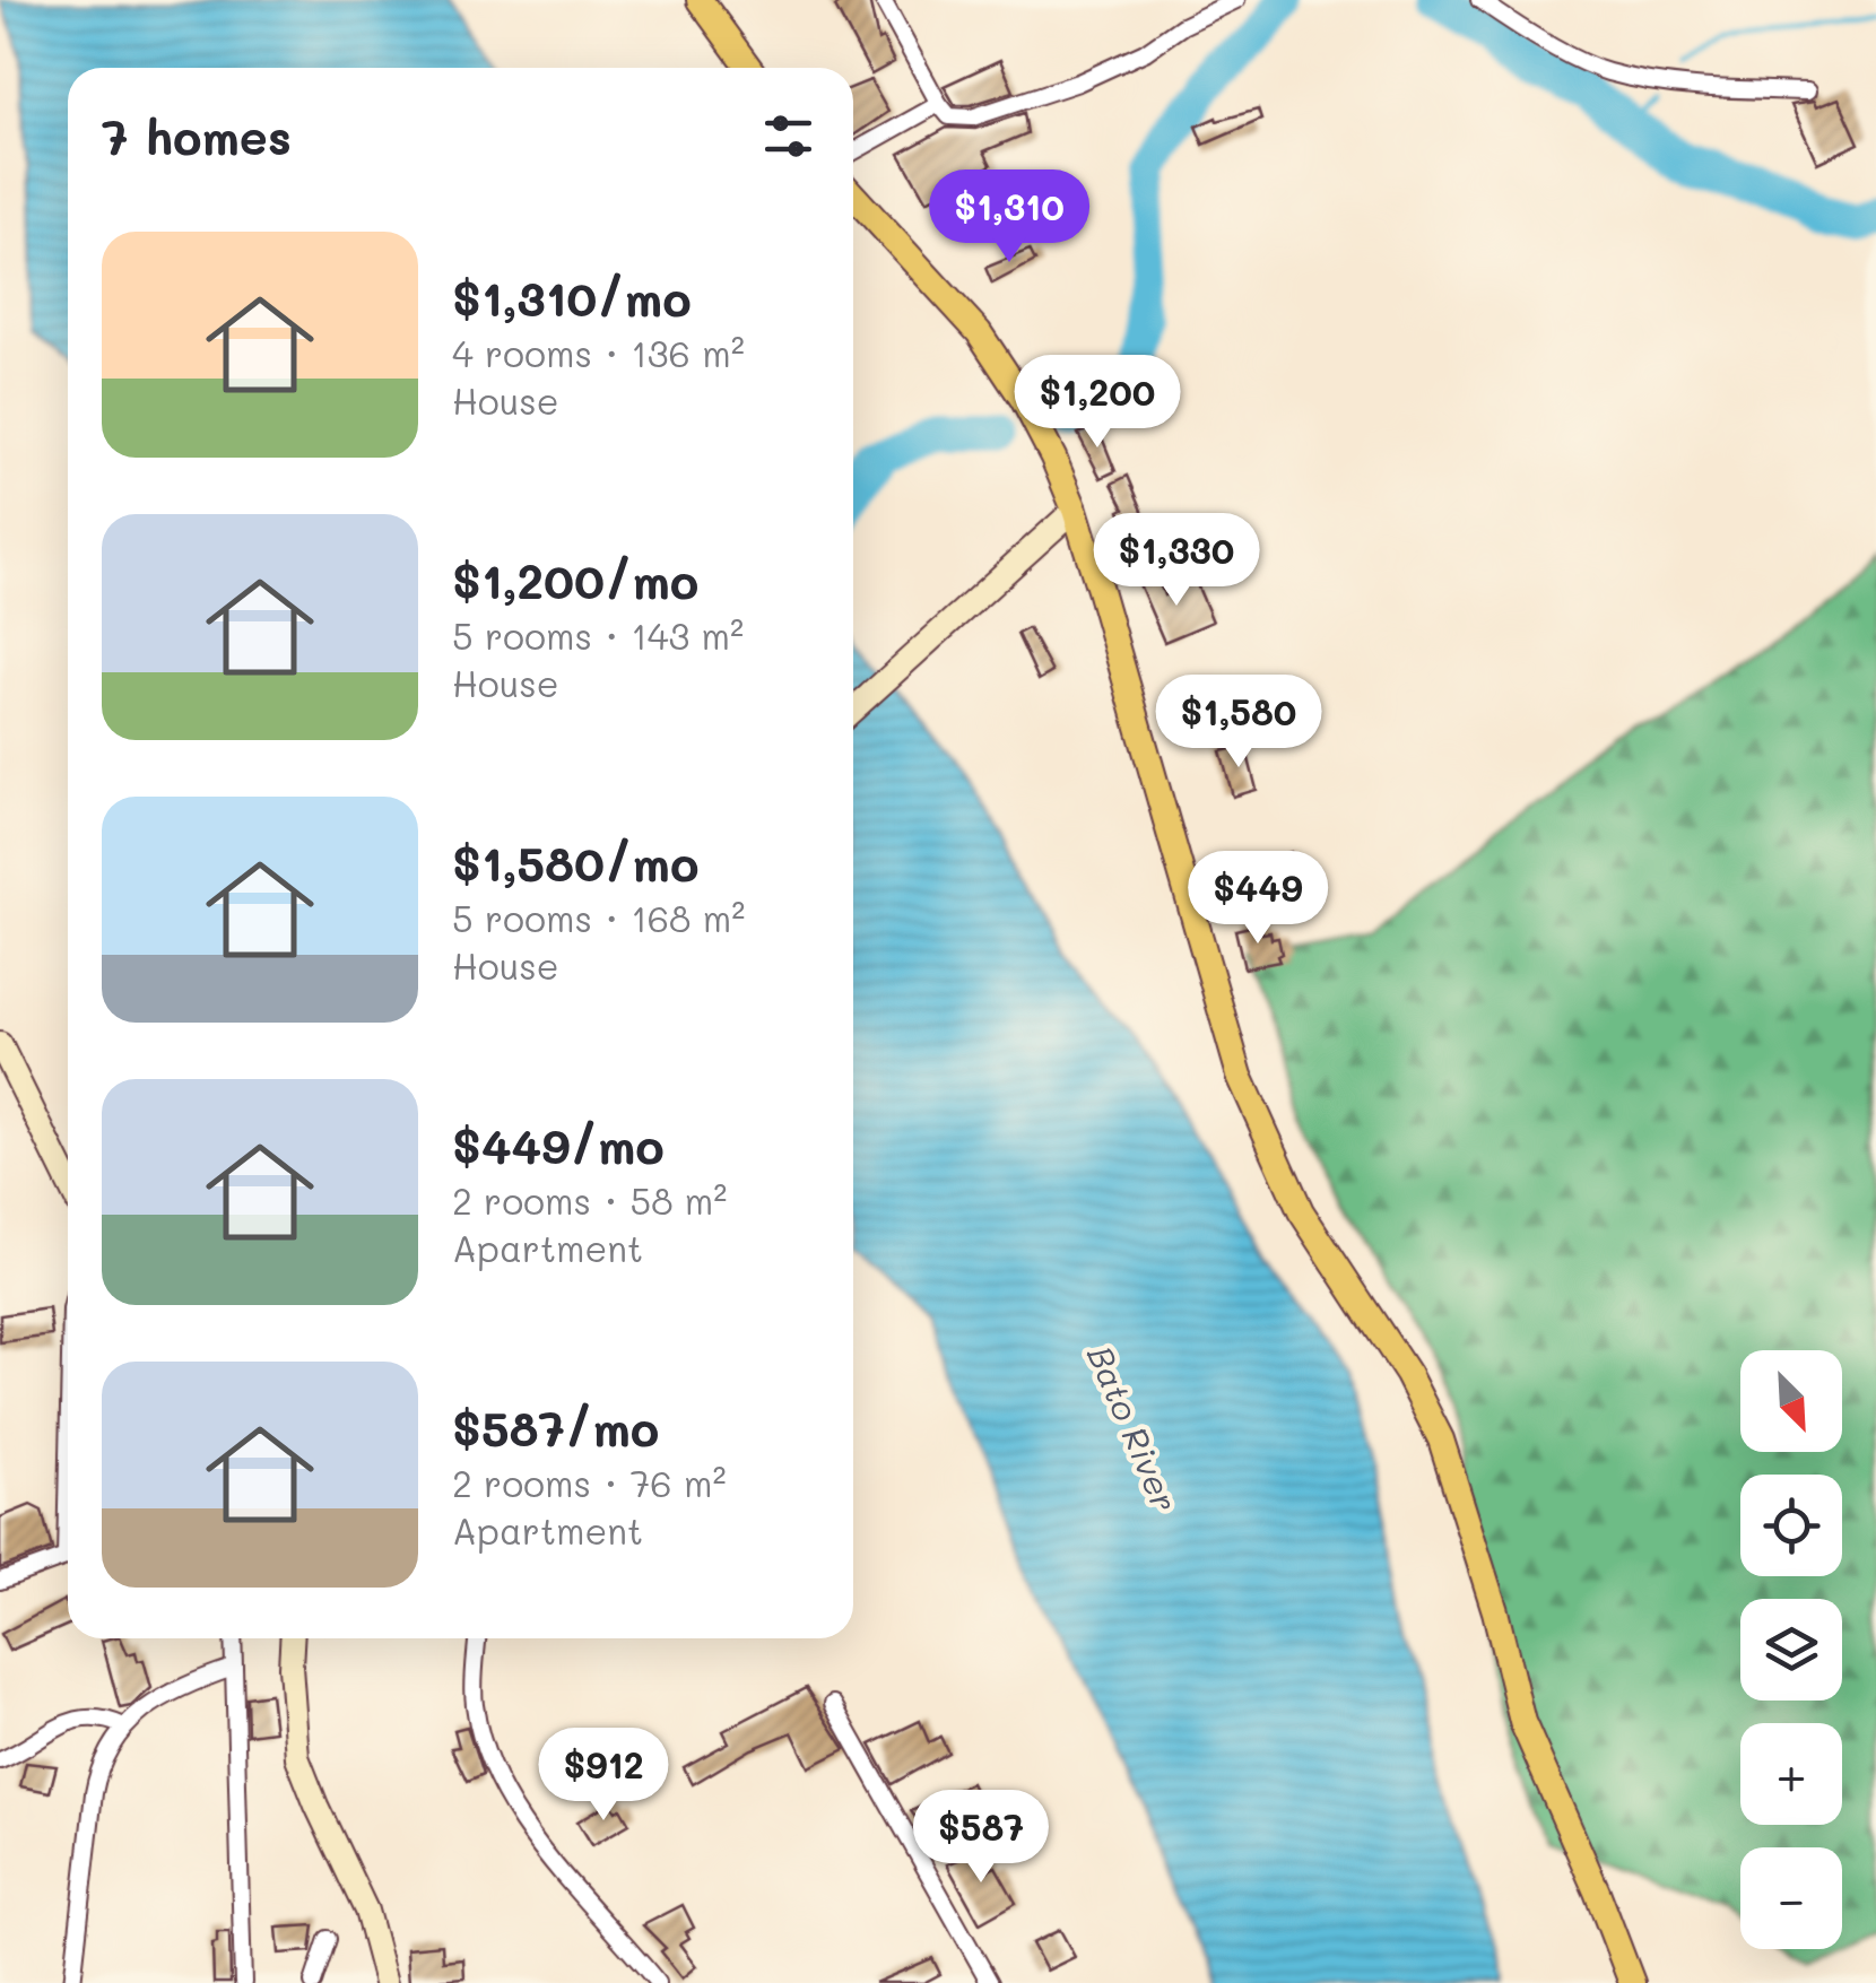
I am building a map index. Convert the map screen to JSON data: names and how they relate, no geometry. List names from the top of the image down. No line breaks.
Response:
{"water":["Bato River"],"north":"bottom right","page":{"heading":"7 homes","price":["$1,310","$1,200","$1,330","$1,580","$449","$912","$587"],"list":[{"name":"$1,310/mo","note":"4 rooms · 136 m² · House"},{"name":"$1,200/mo","note":"5 rooms · 143 m² · House"},{"name":"$1,580/mo","note":"5 rooms · 168 m² · House"},{"name":"$449/mo","note":"2 rooms · 58 m² · Apartment"},{"name":"$587/mo","note":"2 rooms · 76 m² · Apartment"}],"map_buttons":["+","−"]}}
